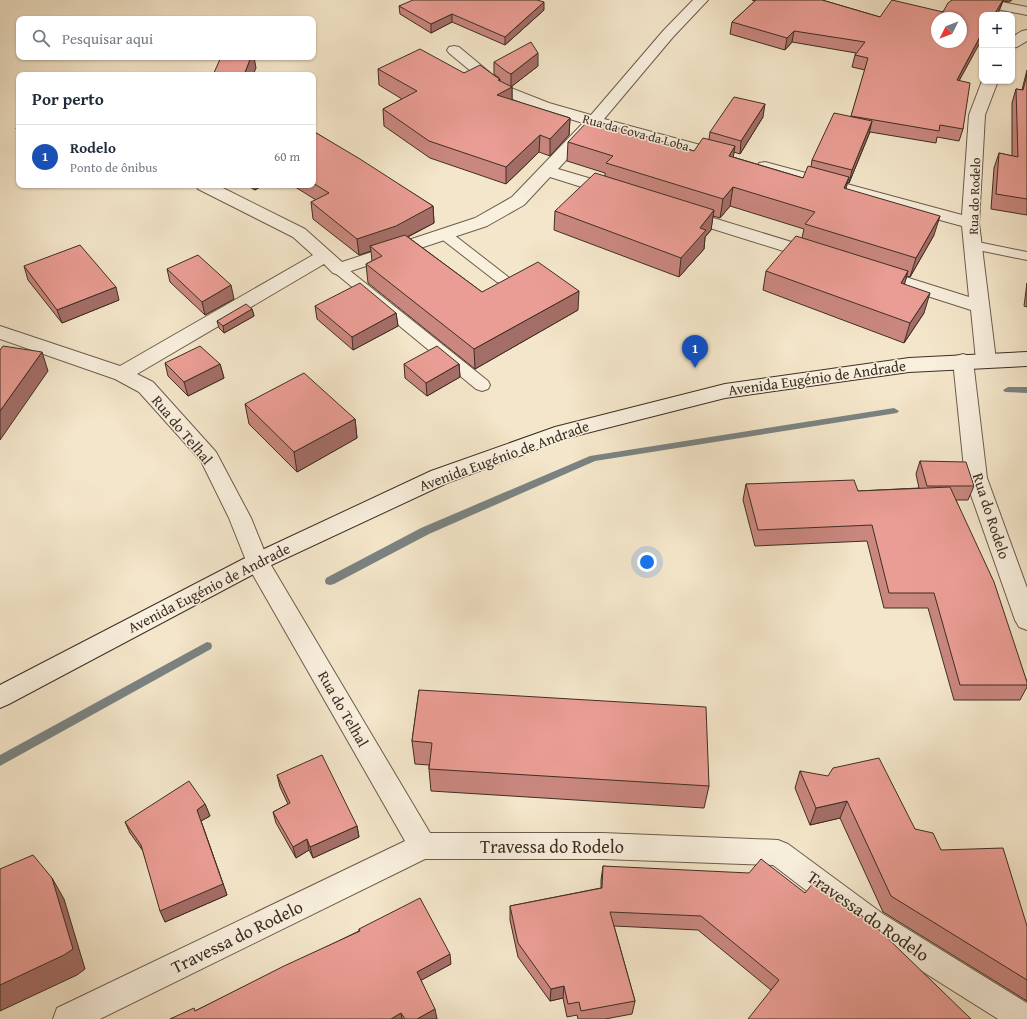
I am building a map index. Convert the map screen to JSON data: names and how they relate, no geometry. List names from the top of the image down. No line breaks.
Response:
{"streets":{"street":["Rua da Cova da Loba","Rua do Rodelo","Avenida Eugénio de Andrade","Rua do Telhal","Travessa do Rodelo"]},"crossings":[["Rua da Cova da Loba","Rua do Rodelo"],["Rua do Rodelo","Avenida Eugénio de Andrade"],["Avenida Eugénio de Andrade","Rua do Telhal"],["Rua do Telhal","Travessa do Rodelo"]],"north":"bottom left","page":{"map_buttons":["+","−"],"search":"Pesquisar aqui","heading":"Por perto","list":[{"mark":"1","name":"Rodelo","note":"Ponto de ônibus","value":"60 m"}],"pins":"1"}}
